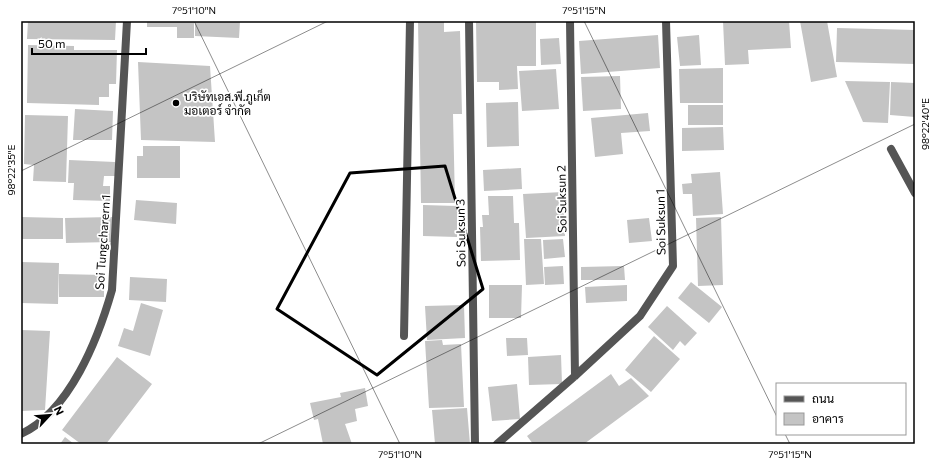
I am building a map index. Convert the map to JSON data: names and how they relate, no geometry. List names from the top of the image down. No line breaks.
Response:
{"streets":{"street":["Soi Suksun 2","Soi Suksun 1","Soi Suksun 3","Soi Tungcharern 1"]},"crossings":[["Soi Suksun 2","Soi Suksun 1"]],"places":["บริษัทเอส.พี.ภูเก็ต มอเตอร์ จำกัด"],"legend":["ถนน","อาคาร"],"scale_bar":"50 m","north":"top right","coordinates":["7°51'10\"N","7°51'15\"N","98°22'40\"E","98°22'35\"E"]}
